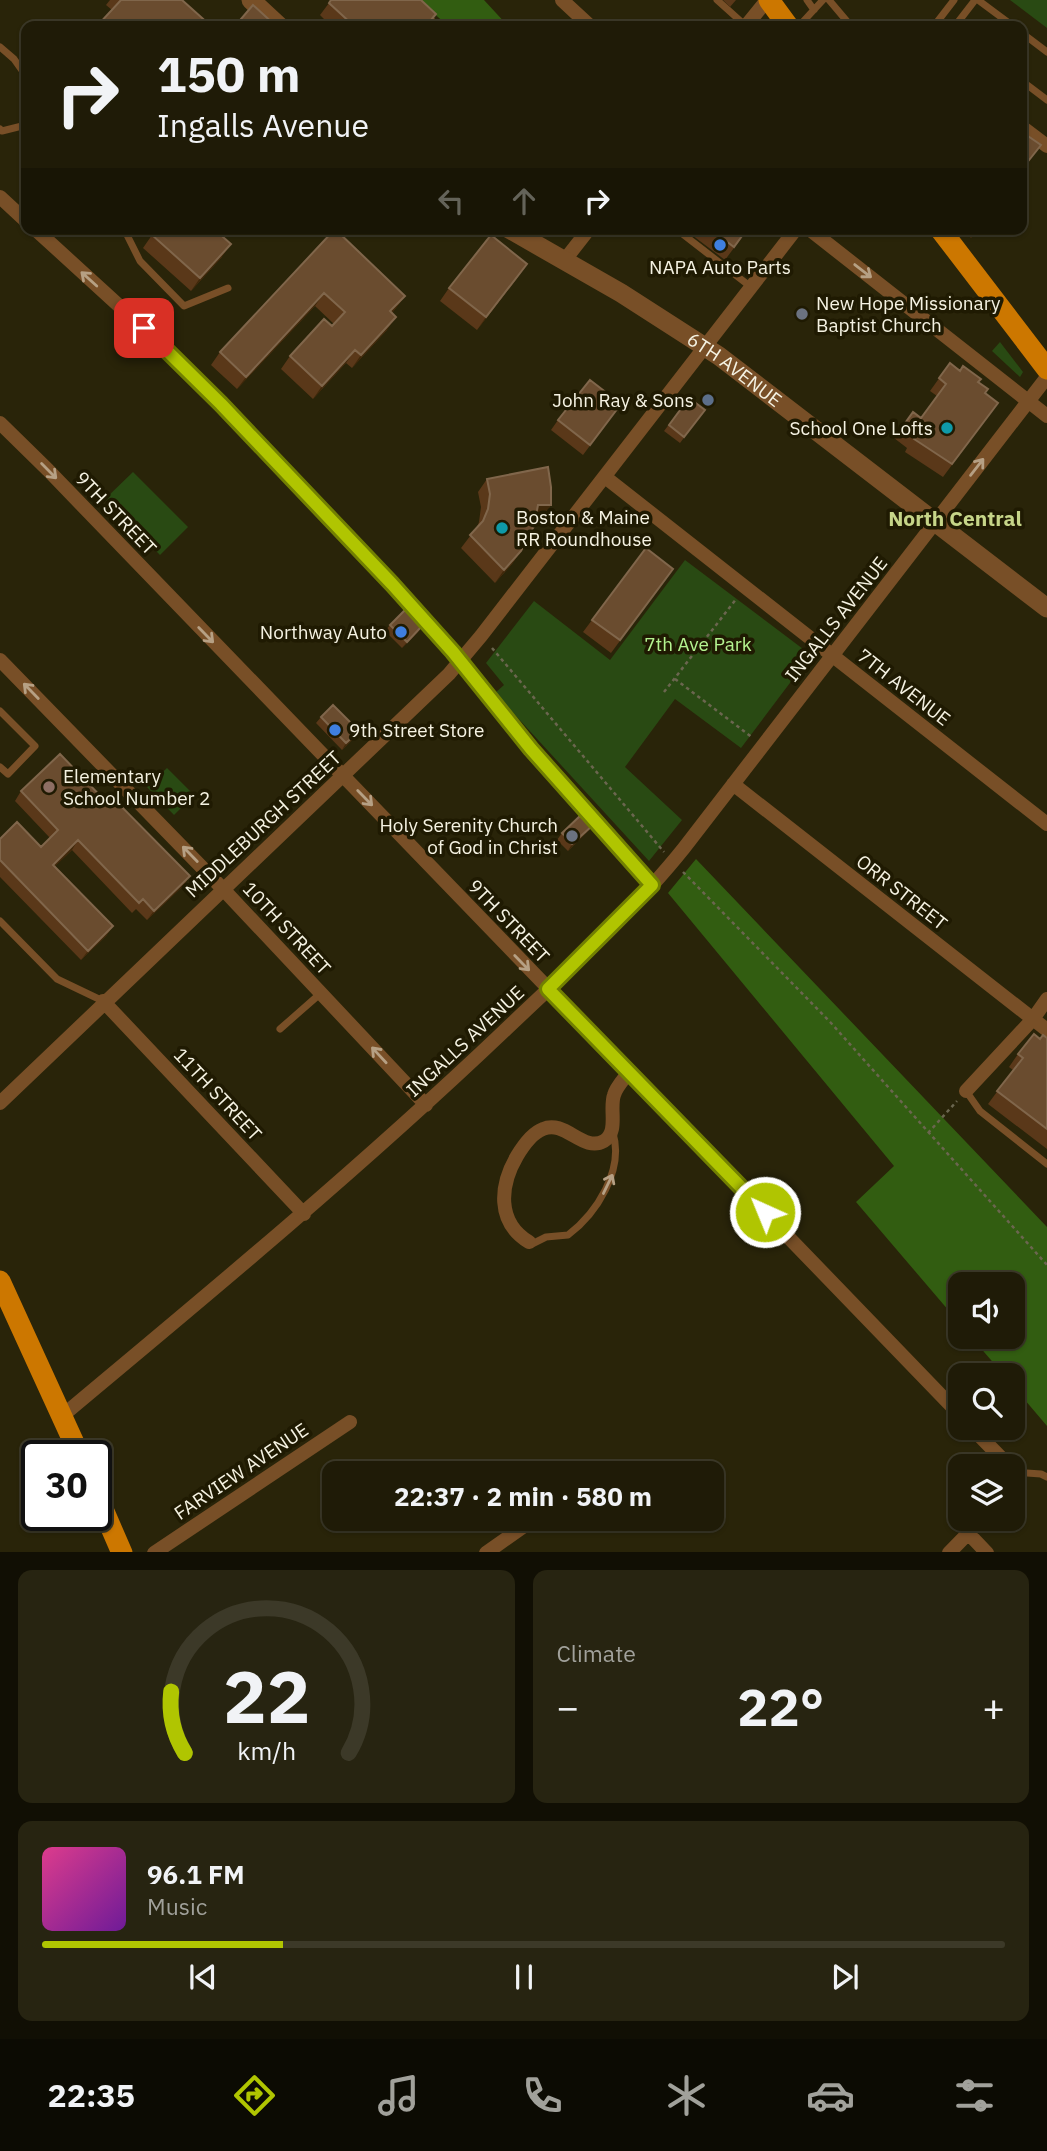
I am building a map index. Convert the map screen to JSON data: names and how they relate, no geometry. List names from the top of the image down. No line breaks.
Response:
{"streets":{"street":["6TH AVENUE","9TH STREET","INGALLS AVENUE","7TH AVENUE","MIDDLEBURGH STREET","ORR STREET","10TH STREET","11TH STREET","FARVIEW AVENUE"]},"crossings":[["6TH AVENUE","INGALLS AVENUE"],["6TH AVENUE","MIDDLEBURGH STREET"],["9TH STREET","INGALLS AVENUE"],["9TH STREET","MIDDLEBURGH STREET"],["INGALLS AVENUE","7TH AVENUE"],["INGALLS AVENUE","ORR STREET"],["INGALLS AVENUE","10TH STREET"],["INGALLS AVENUE","11TH STREET"],["7TH AVENUE","MIDDLEBURGH STREET"],["MIDDLEBURGH STREET","10TH STREET"],["MIDDLEBURGH STREET","11TH STREET"]],"one_way":["9TH STREET","10TH STREET"],"districts":["North Central"],"parks":["7th Ave Park"],"places":["NAPA Auto Parts","New Hope Missionary Baptist Church","John Ray & Sons","School One Lofts","Boston & Maine RR Roundhouse","Northway Auto","9th Street Store","Elementary School Number 2","Holy Serenity Church of God in Christ"],"page":{"turn":["150 m","Ingalls Avenue"],"limit":"30","trip":"22:37 · 2 min · 580 m","tile":"Climate","heat":["−","22°","+"],"song":["96.1 FM","Music"],"tabs":"22:35","gauge":["22","km/h"]}}
